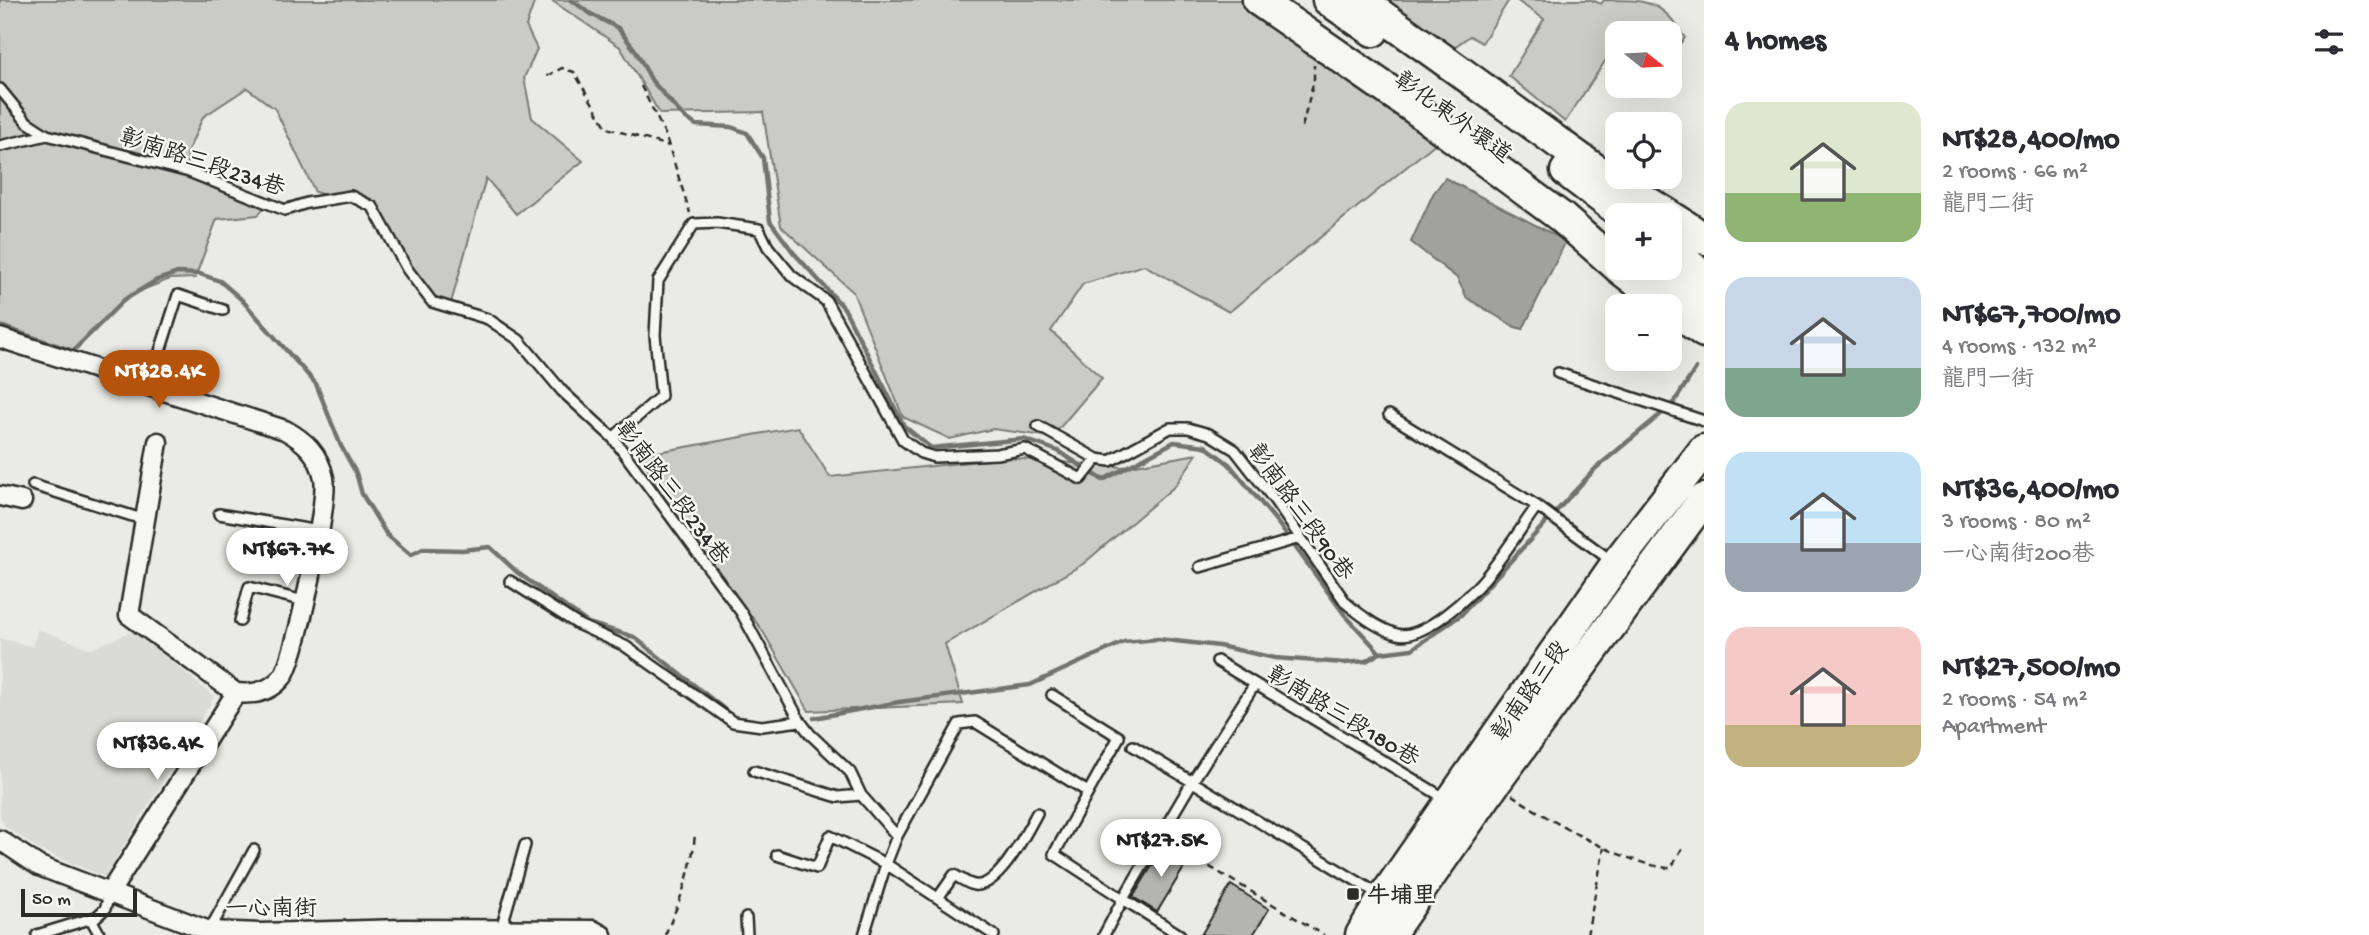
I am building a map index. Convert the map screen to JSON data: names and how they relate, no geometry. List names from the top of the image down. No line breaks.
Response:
{"streets":{"main road":["彰化東外環道","彰南路三段"],"street":["一心南街"],"lane":["彰南路三段234巷","彰南路三段90巷","彰南路三段180巷"]},"crossings":[["彰南路三段","彰南路三段180巷"]],"places":{"transit":["牛埔里"]},"scale_bar":"50 m","north":"right","page":{"heading":"4 homes","map_buttons":["+","−"],"list":[{"name":"NT$28,400/mo","note":"2 rooms · 66 m² · 龍門二街"},{"name":"NT$67,700/mo","note":"4 rooms · 132 m² · 龍門一街"},{"name":"NT$36,400/mo","note":"3 rooms · 80 m² · 一心南街200巷"},{"name":"NT$27,500/mo","note":"2 rooms · 54 m² · Apartment"}],"price":["NT$28.4K","NT$67.7K","NT$36.4K","NT$27.5K"],"scale":"50 m"}}
